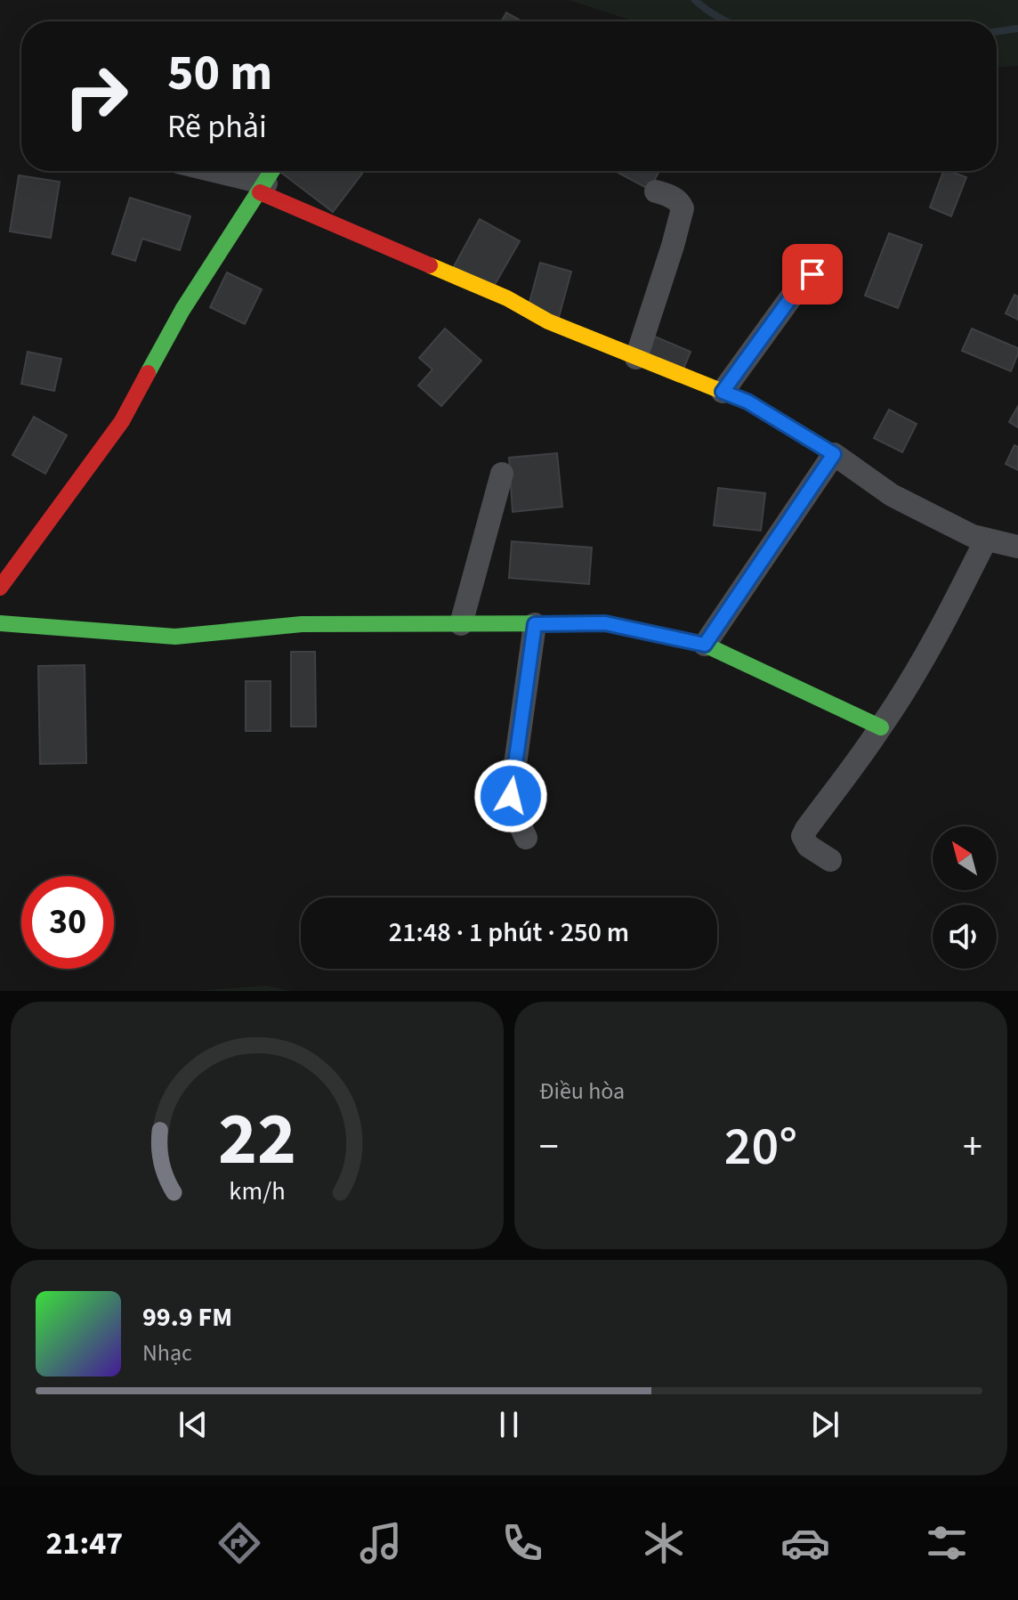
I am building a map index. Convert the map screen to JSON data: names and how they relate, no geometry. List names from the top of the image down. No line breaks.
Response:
{"north":"top left","page":{"turn":["50 m","Rẽ phải"],"limit":"30","trip":"21:48 · 1 phút · 250 m","tile":"Điều hòa","heat":["−","20°","+"],"song":["99.9 FM","Nhạc"],"tabs":"21:47","gauge":["22","km/h"]}}
